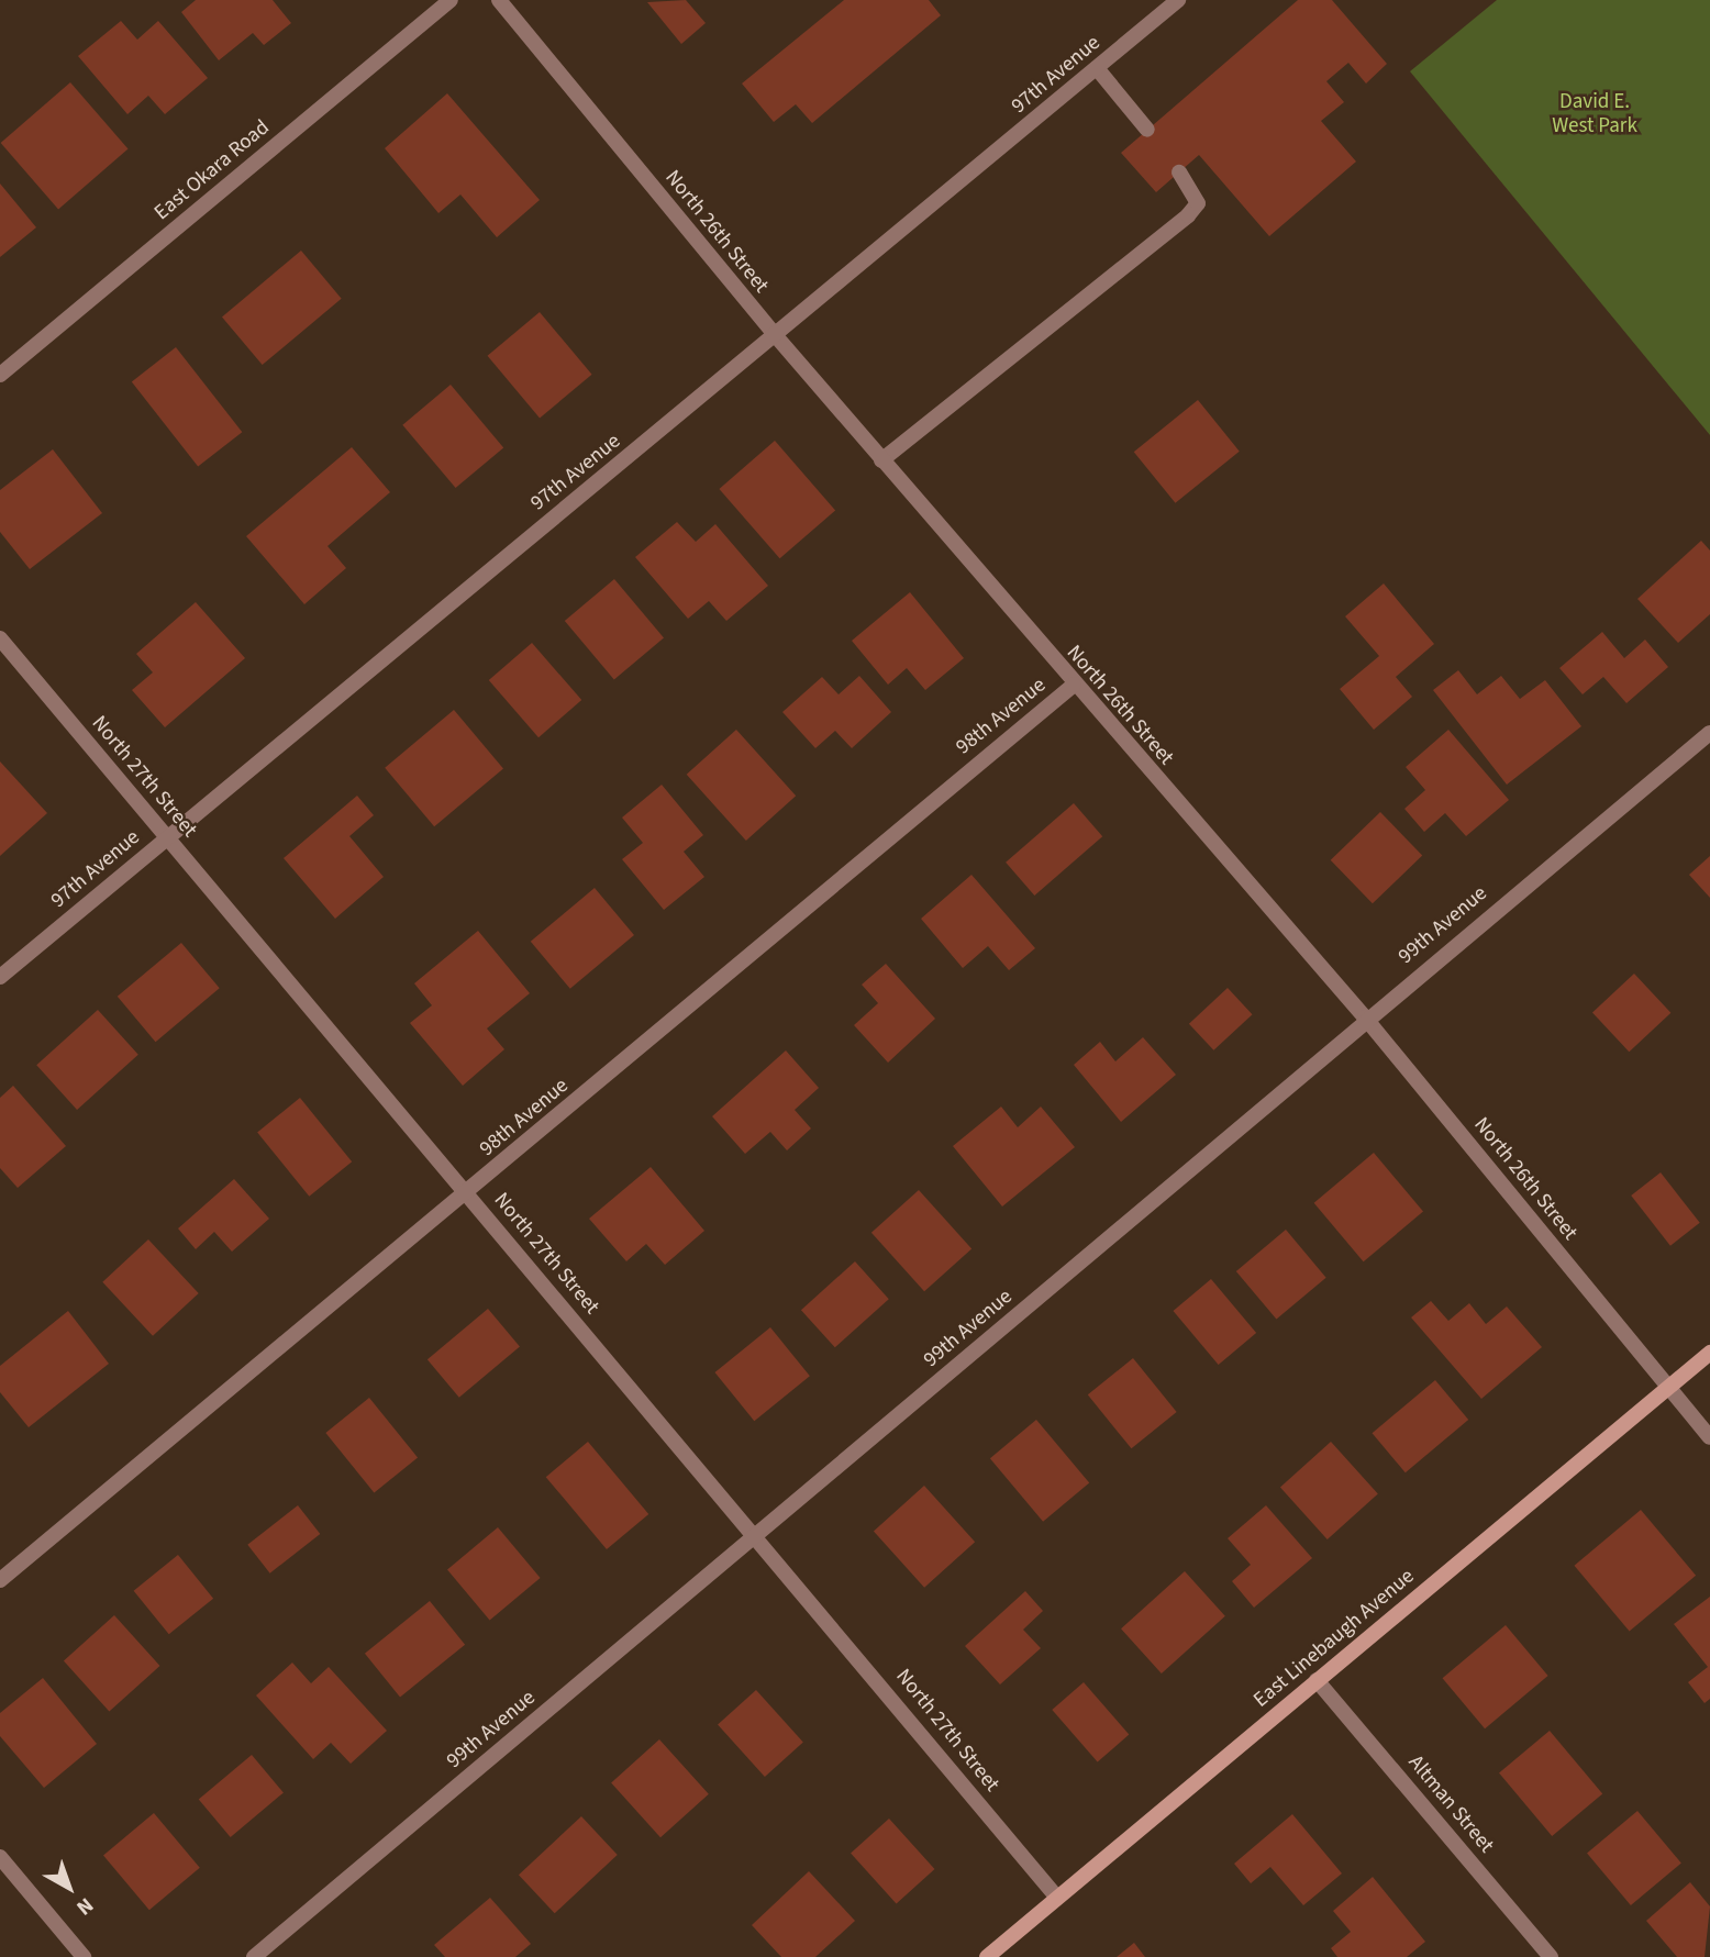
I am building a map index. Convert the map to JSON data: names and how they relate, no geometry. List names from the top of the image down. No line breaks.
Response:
{"streets":{"street":["97th Avenue","East Okara Road","North 26th Street","98th Avenue","North 27th Street","99th Avenue","East Linebaugh Avenue","Altman Street"]},"crossings":[["97th Avenue","North 26th Street"],["97th Avenue","North 27th Street"],["North 26th Street","98th Avenue"],["North 26th Street","99th Avenue"],["North 26th Street","East Linebaugh Avenue"],["98th Avenue","North 27th Street"],["North 27th Street","99th Avenue"],["North 27th Street","East Linebaugh Avenue"],["East Linebaugh Avenue","Altman Street"]],"parks":["David E. West Park"],"north":"bottom right"}
